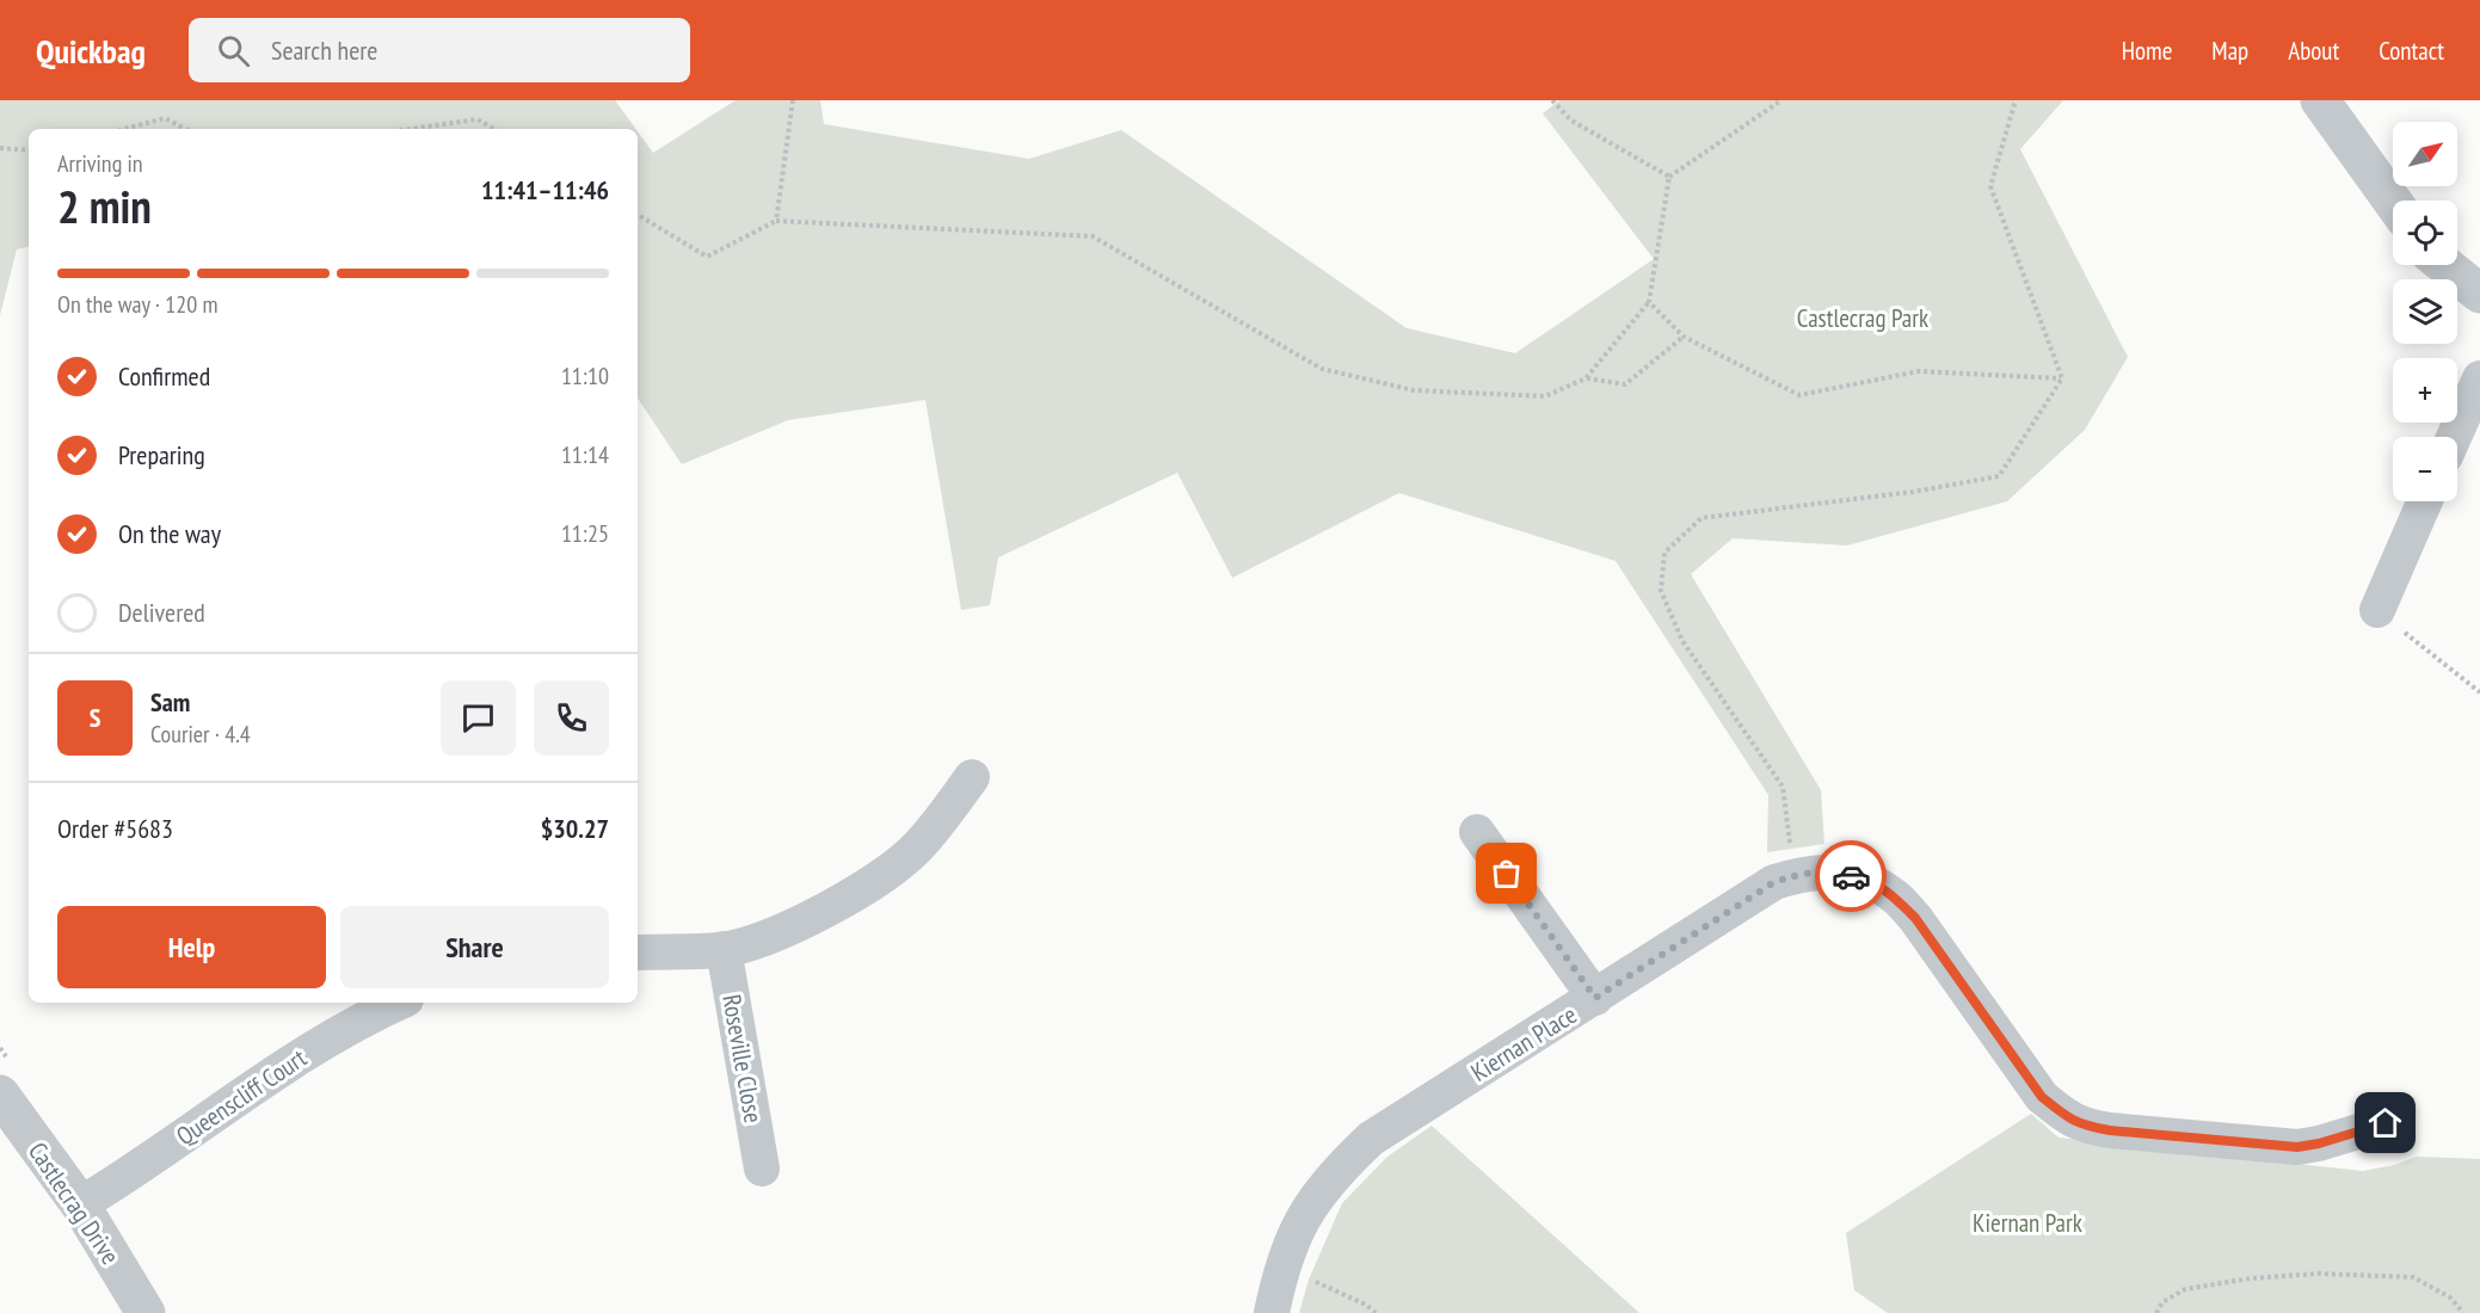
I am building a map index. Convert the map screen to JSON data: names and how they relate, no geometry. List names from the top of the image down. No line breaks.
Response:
{"streets":{"street":["Kiernan Place","Roseville Close","Queenscliff Court","Castlecrag Drive"]},"crossings":[["Queenscliff Court","Castlecrag Drive"]],"parks":["Castlecrag Park","Kiernan Park"],"north":"top right","page":{"header":"Quickbag","search":"Search here","nav":["Home","Map","About","Contact"],"map_buttons":["+","−"],"heading":["2 min","Arriving in","11:41–11:46"],"panel":["Sam","Courier · 4.4","Order #5683","$30.27"],"bar":"On the way · 120 m","list":[["Confirmed","11:10"],["Preparing","11:14"],["On the way","11:25"],"Delivered"],"round":"S","buttons":["Help","Share"]}}
